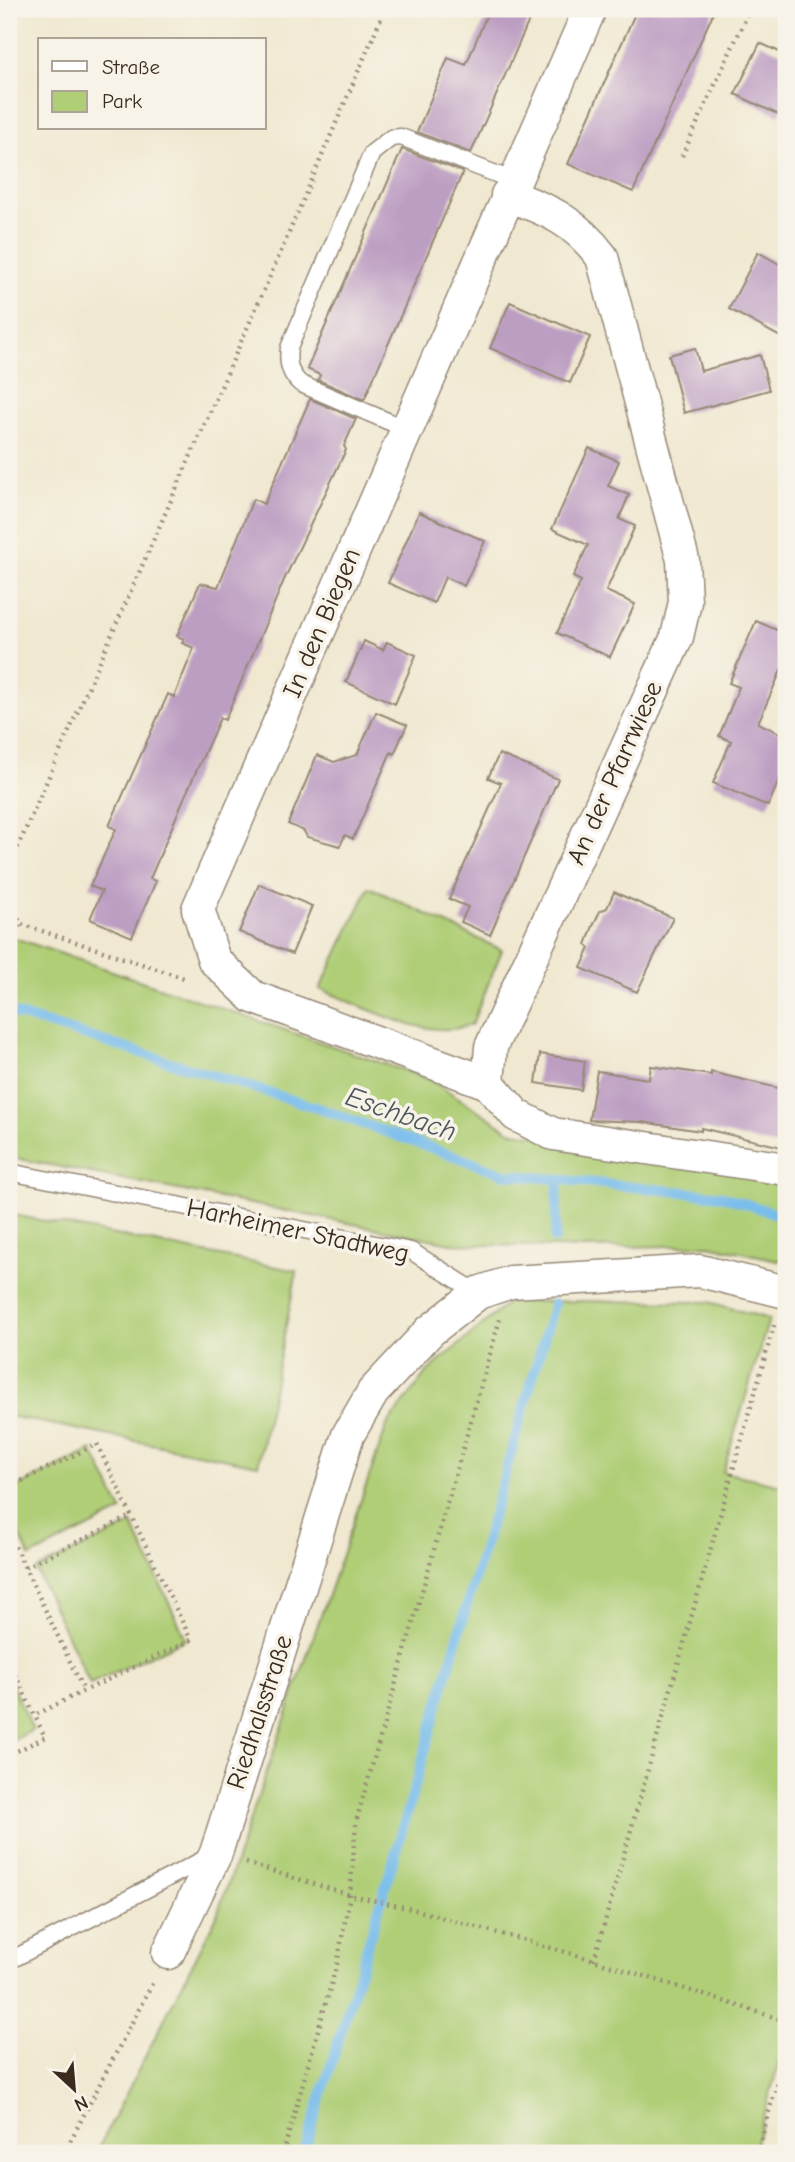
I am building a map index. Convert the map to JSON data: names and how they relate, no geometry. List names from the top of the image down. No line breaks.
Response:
{"streets":{"street":["In den Biegen","An der Pfarrwiese","Riedhalsstraße"],"lane":["Harheimer Stadtweg"]},"crossings":[["In den Biegen","An der Pfarrwiese"],["Harheimer Stadtweg","Riedhalsstraße"]],"water":["Eschbach"],"legend":["Straße","Park"],"north":"bottom right"}
